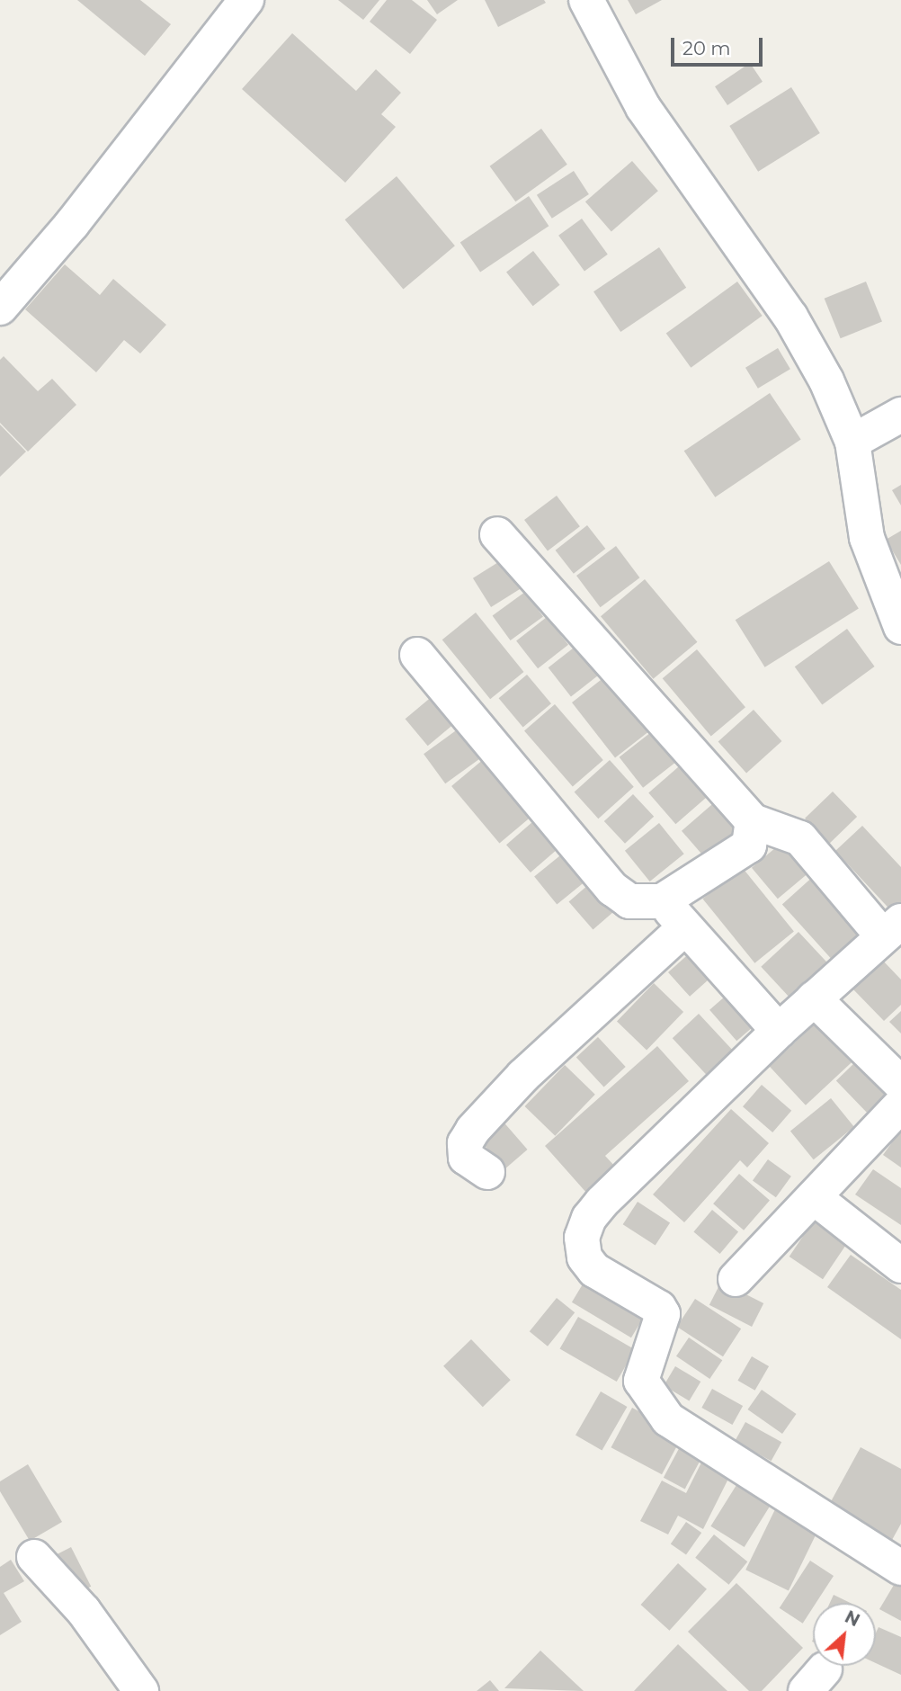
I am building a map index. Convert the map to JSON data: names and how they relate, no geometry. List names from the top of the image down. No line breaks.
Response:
{"scale_bar":"20 m","north":"top right"}
